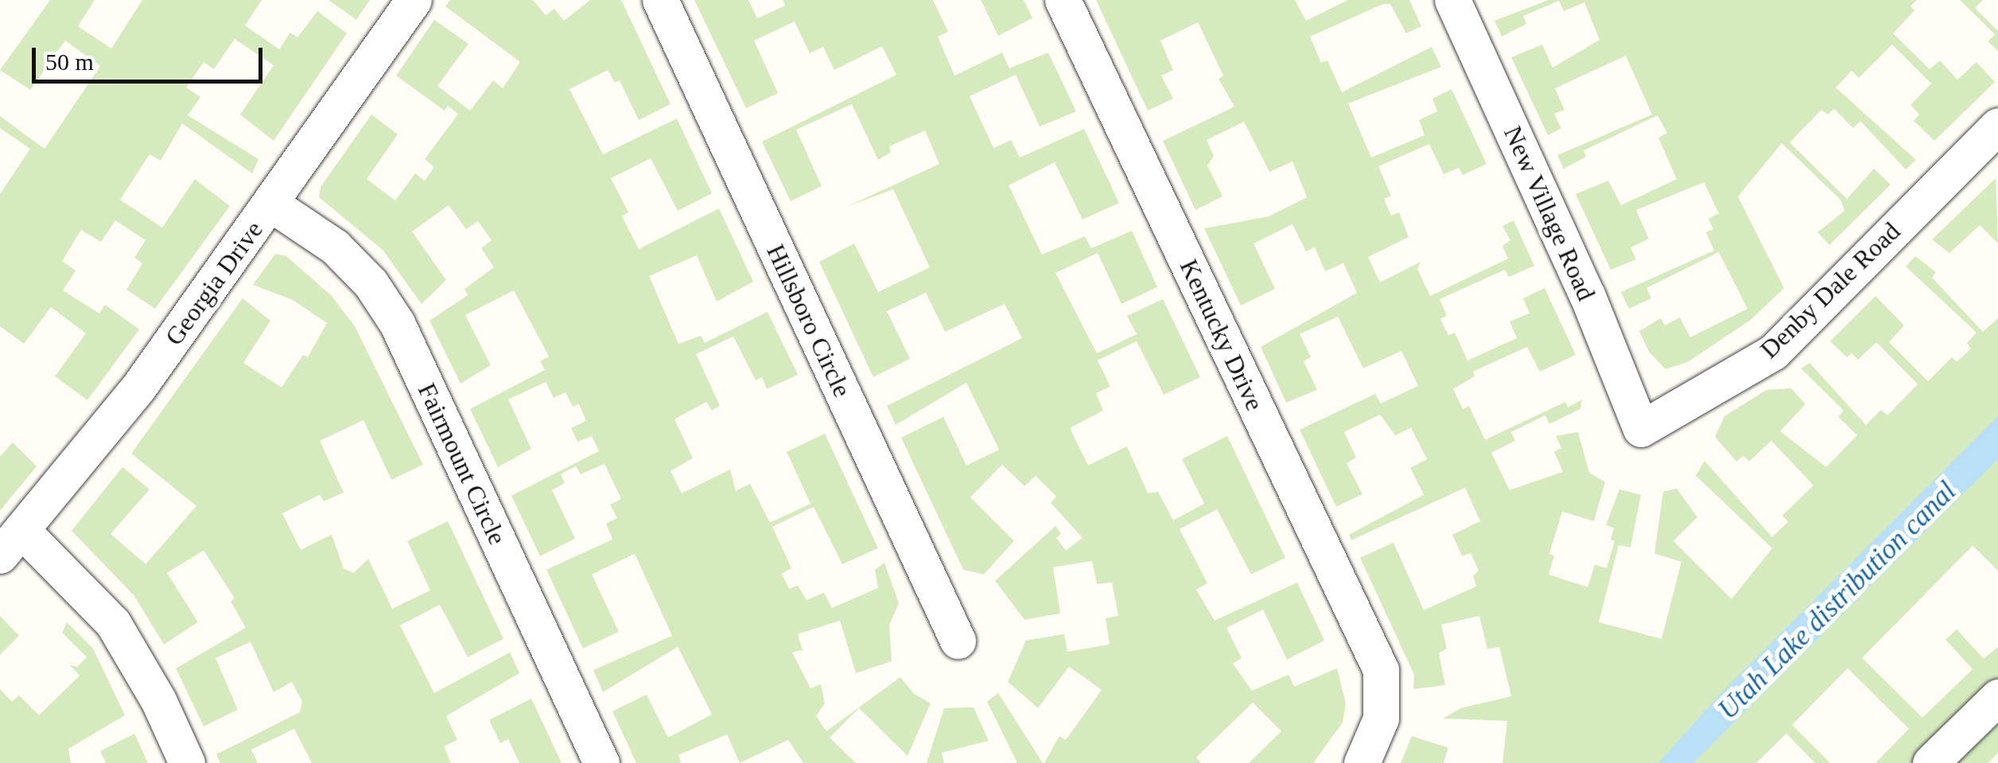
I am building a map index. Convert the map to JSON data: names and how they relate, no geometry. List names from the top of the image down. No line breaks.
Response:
{"streets":{"street":["New Village Road","Georgia Drive","Denby Dale Road","Hillsboro Circle","Kentucky Drive","Fairmount Circle"]},"crossings":[["New Village Road","Denby Dale Road"],["Georgia Drive","Fairmount Circle"]],"water":["Utah Lake distribution canal"],"scale_bar":"50 m"}
